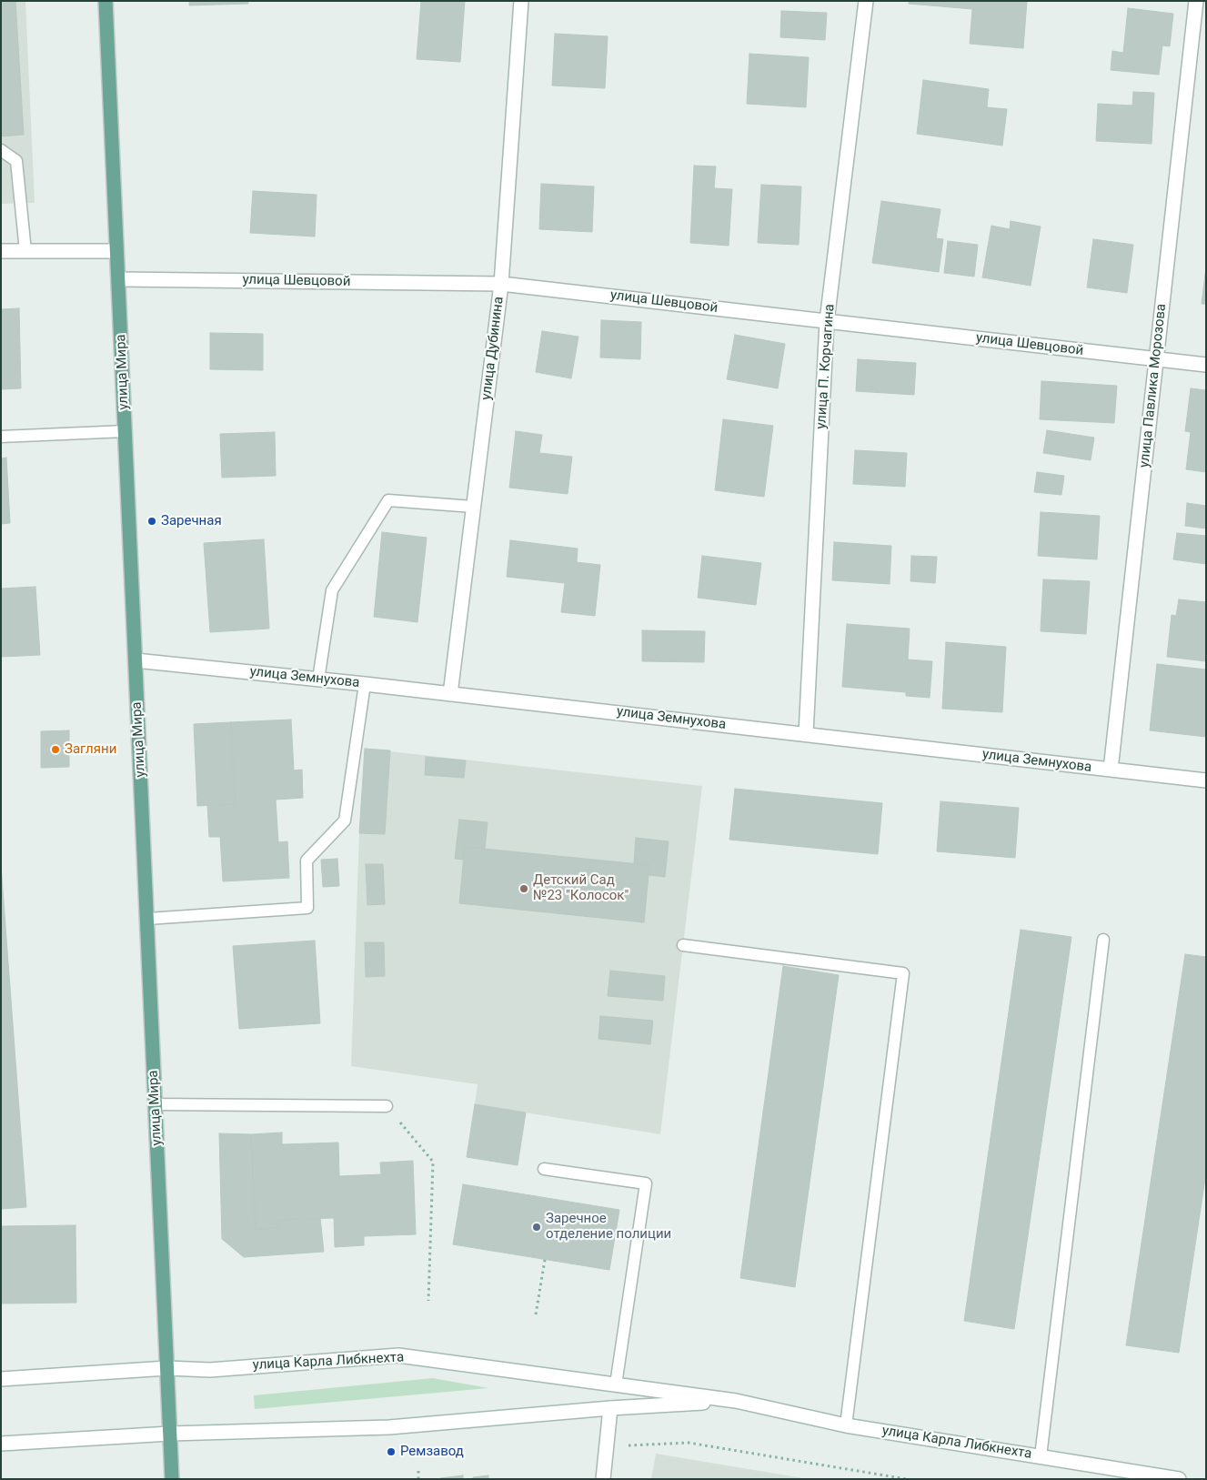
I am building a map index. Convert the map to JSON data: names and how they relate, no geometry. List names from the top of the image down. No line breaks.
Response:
{"streets":{"main road":["улица Мира"],"street":["улица Шевцовой","улица Дубинина","улица П. Корчагина","улица Павлика Морозова","улица Земнухова","улица Карла Либкнехта"]},"crossings":[["улица Шевцовой","улица Дубинина"],["улица Шевцовой","улица П. Корчагина"],["улица Шевцовой","улица Мира"],["улица Шевцовой","улица Павлика Морозова"],["улица Дубинина","улица Земнухова"],["улица П. Корчагина","улица Земнухова"],["улица Мира","улица Земнухова"],["улица Мира","улица Карла Либкнехта"],["улица Павлика Морозова","улица Земнухова"]],"places":["Заречная","Загляни","Детский Сад №23 \"Колосок\"","Заречное отделение полиции","Ремзавод"]}
